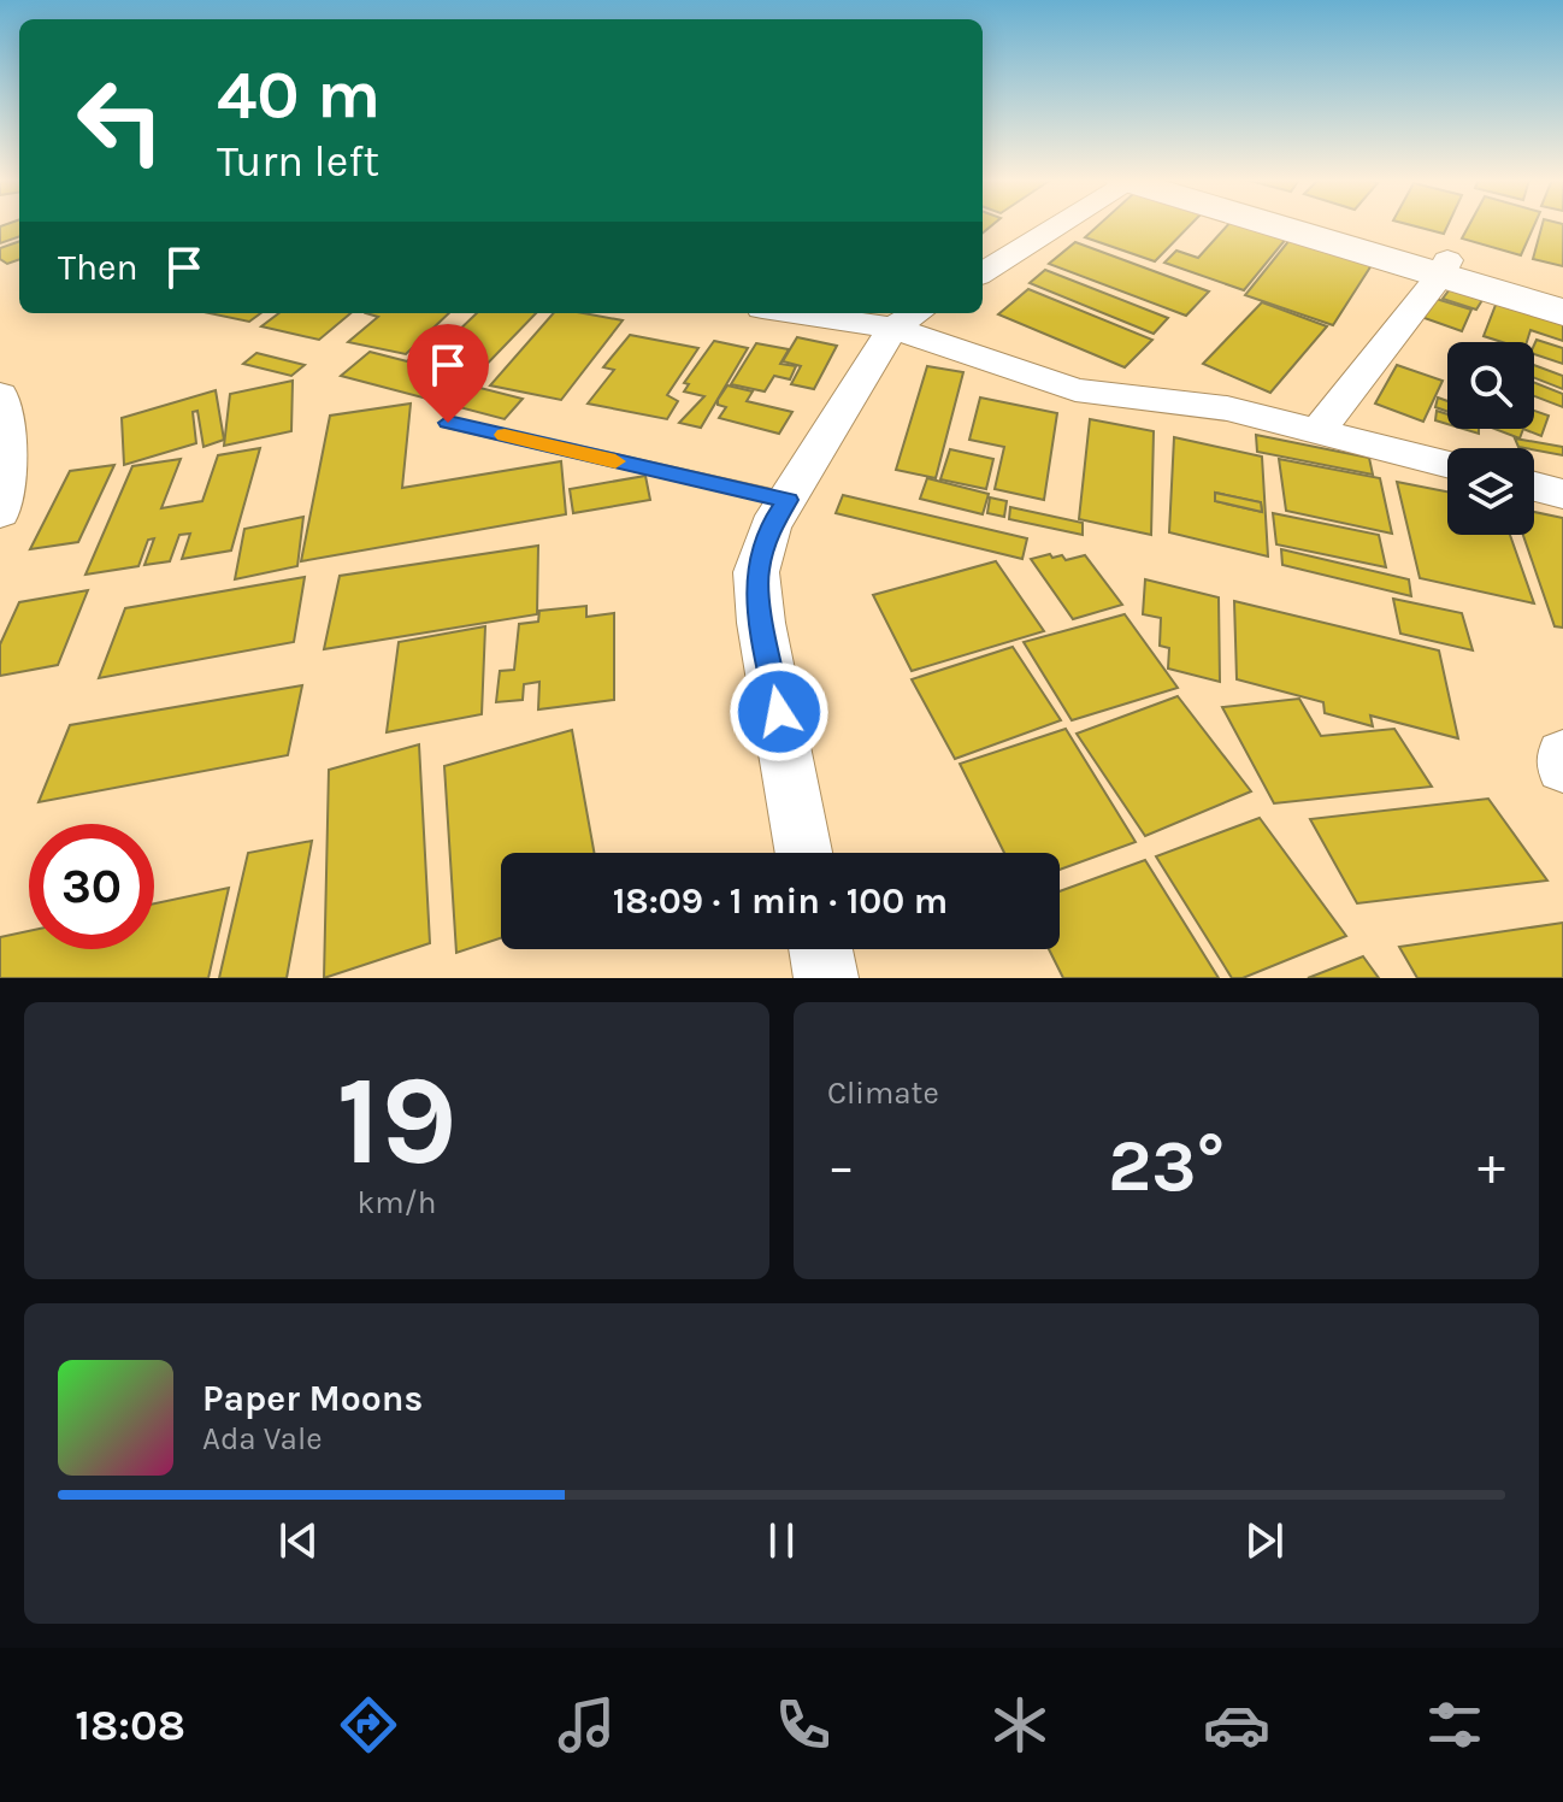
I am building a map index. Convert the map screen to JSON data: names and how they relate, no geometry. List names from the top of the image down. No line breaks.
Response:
{"page":{"turn":["40 m","Turn left"],"then":"Then","limit":"30","trip":"18:09 · 1 min · 100 m","tile":[["19","km/h"],"Climate"],"heat":["−","23°","+"],"song":["Paper Moons","Ada Vale"],"tabs":"18:08"}}
